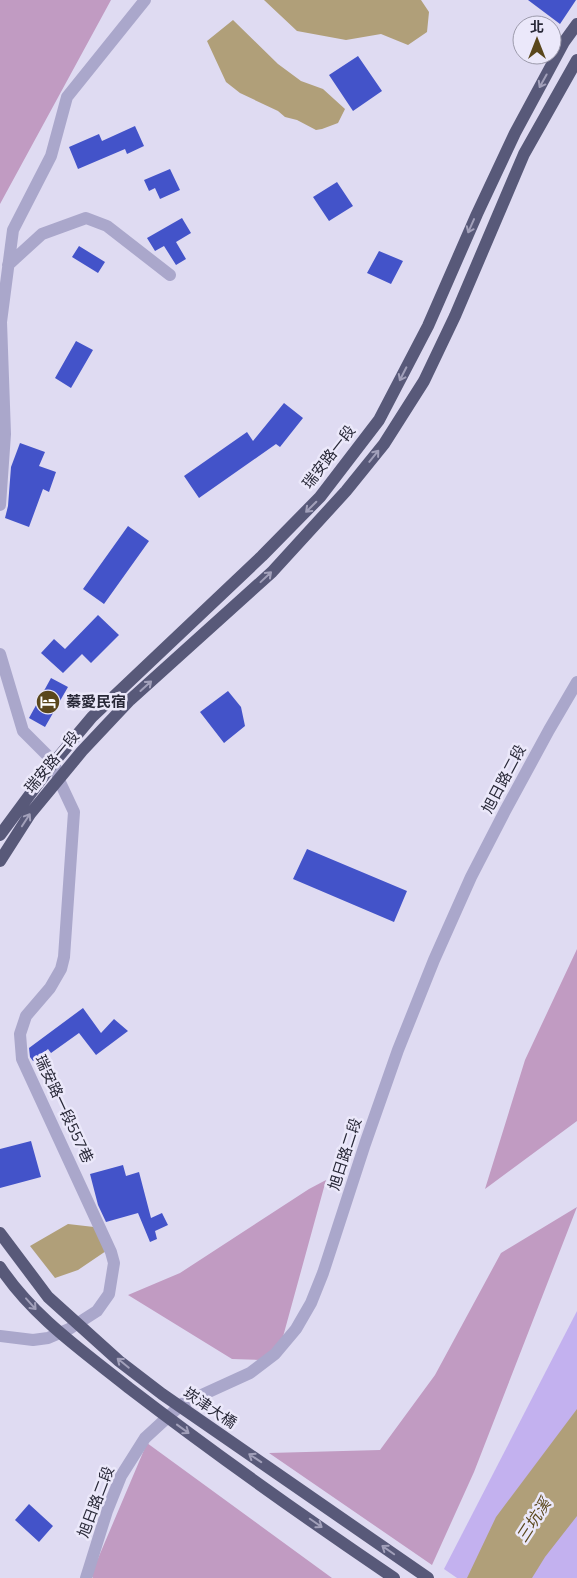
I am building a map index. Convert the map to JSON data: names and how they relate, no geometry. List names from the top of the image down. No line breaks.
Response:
{"streets":{"main road":["瑞安路一段","崁津大橋"],"street":["旭日路二段","瑞安路一段557巷"]},"crossings":[["瑞安路一段","瑞安路一段557巷"]],"water":["三坑溪"],"places":{"hotel":["蓁愛民宿"]},"north":"top"}
